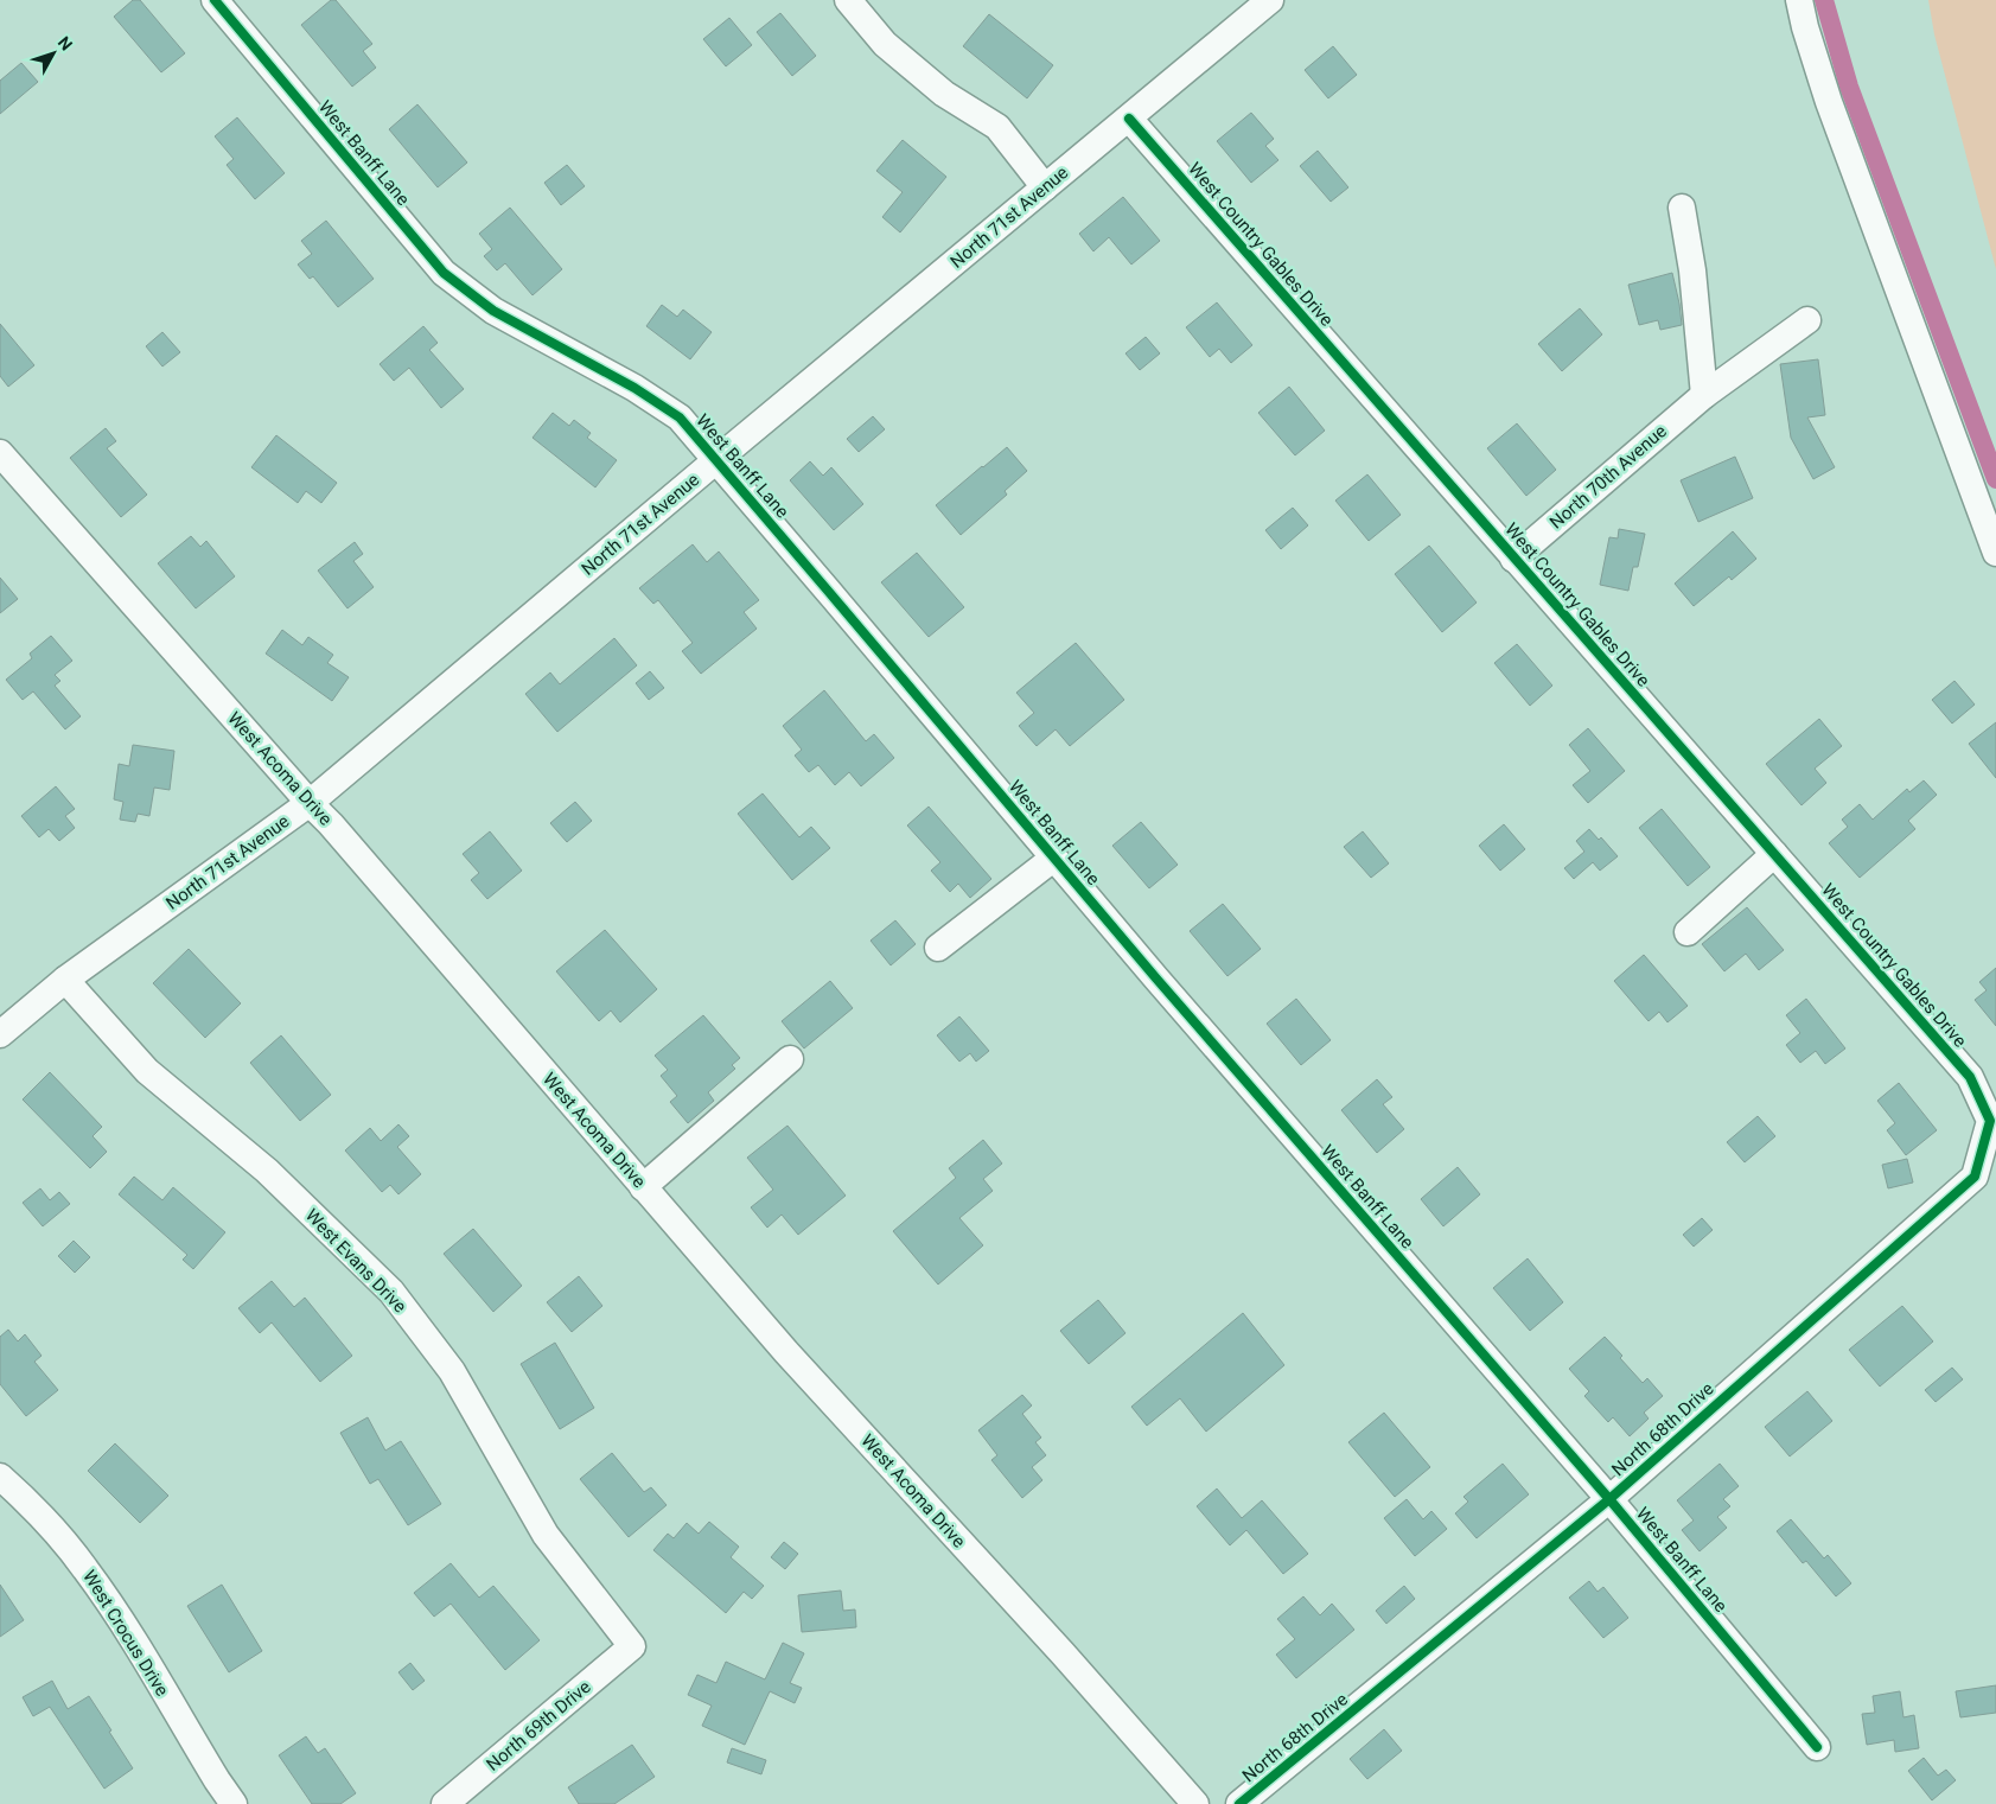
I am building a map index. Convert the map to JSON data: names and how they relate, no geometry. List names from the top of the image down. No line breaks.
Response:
{"streets":{"street":["West Banff Lane","North 71st Avenue","West Country Gables Drive","North 70th Avenue","West Acoma Drive","West Evans Drive","North 68th Drive","West Crocus Drive","North 69th Drive"]},"crossings":[["West Banff Lane","North 71st Avenue"],["West Banff Lane","North 68th Drive"],["North 71st Avenue","West Country Gables Drive"],["North 71st Avenue","West Acoma Drive"],["North 71st Avenue","West Evans Drive"],["West Country Gables Drive","North 70th Avenue"],["West Country Gables Drive","North 68th Drive"],["West Evans Drive","North 69th Drive"]],"north":"top right"}
